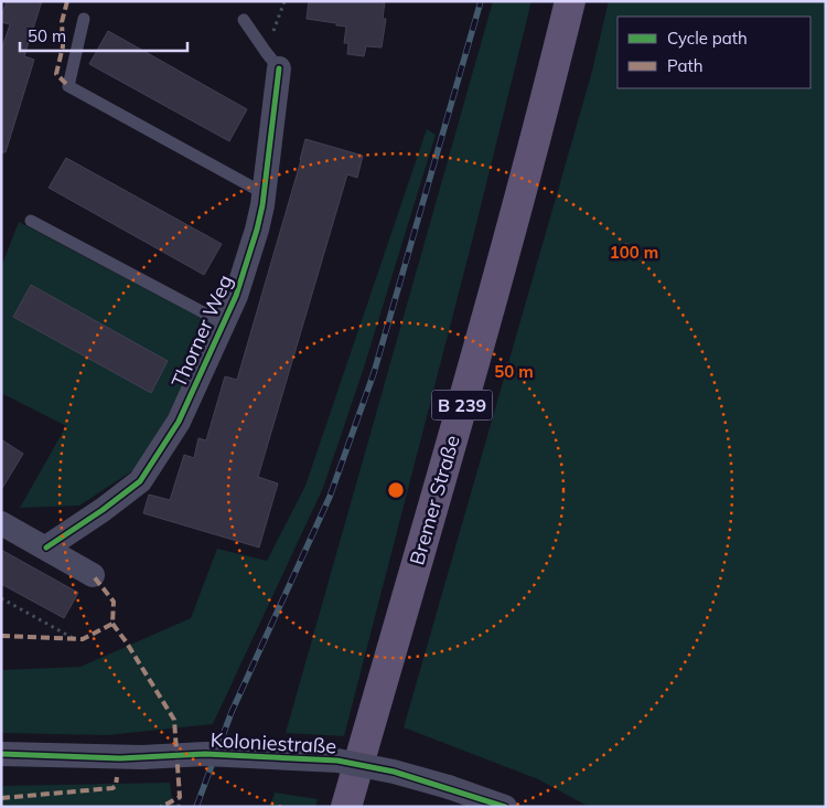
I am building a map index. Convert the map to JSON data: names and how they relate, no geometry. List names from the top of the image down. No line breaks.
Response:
{"streets":{"main road":["B 239","Bremer Straße"],"street":["Thorner Weg","Koloniestraße"]},"legend":["Cycle path","Path"],"scale_bar":"50 m","rings":["100 m","50 m"]}
